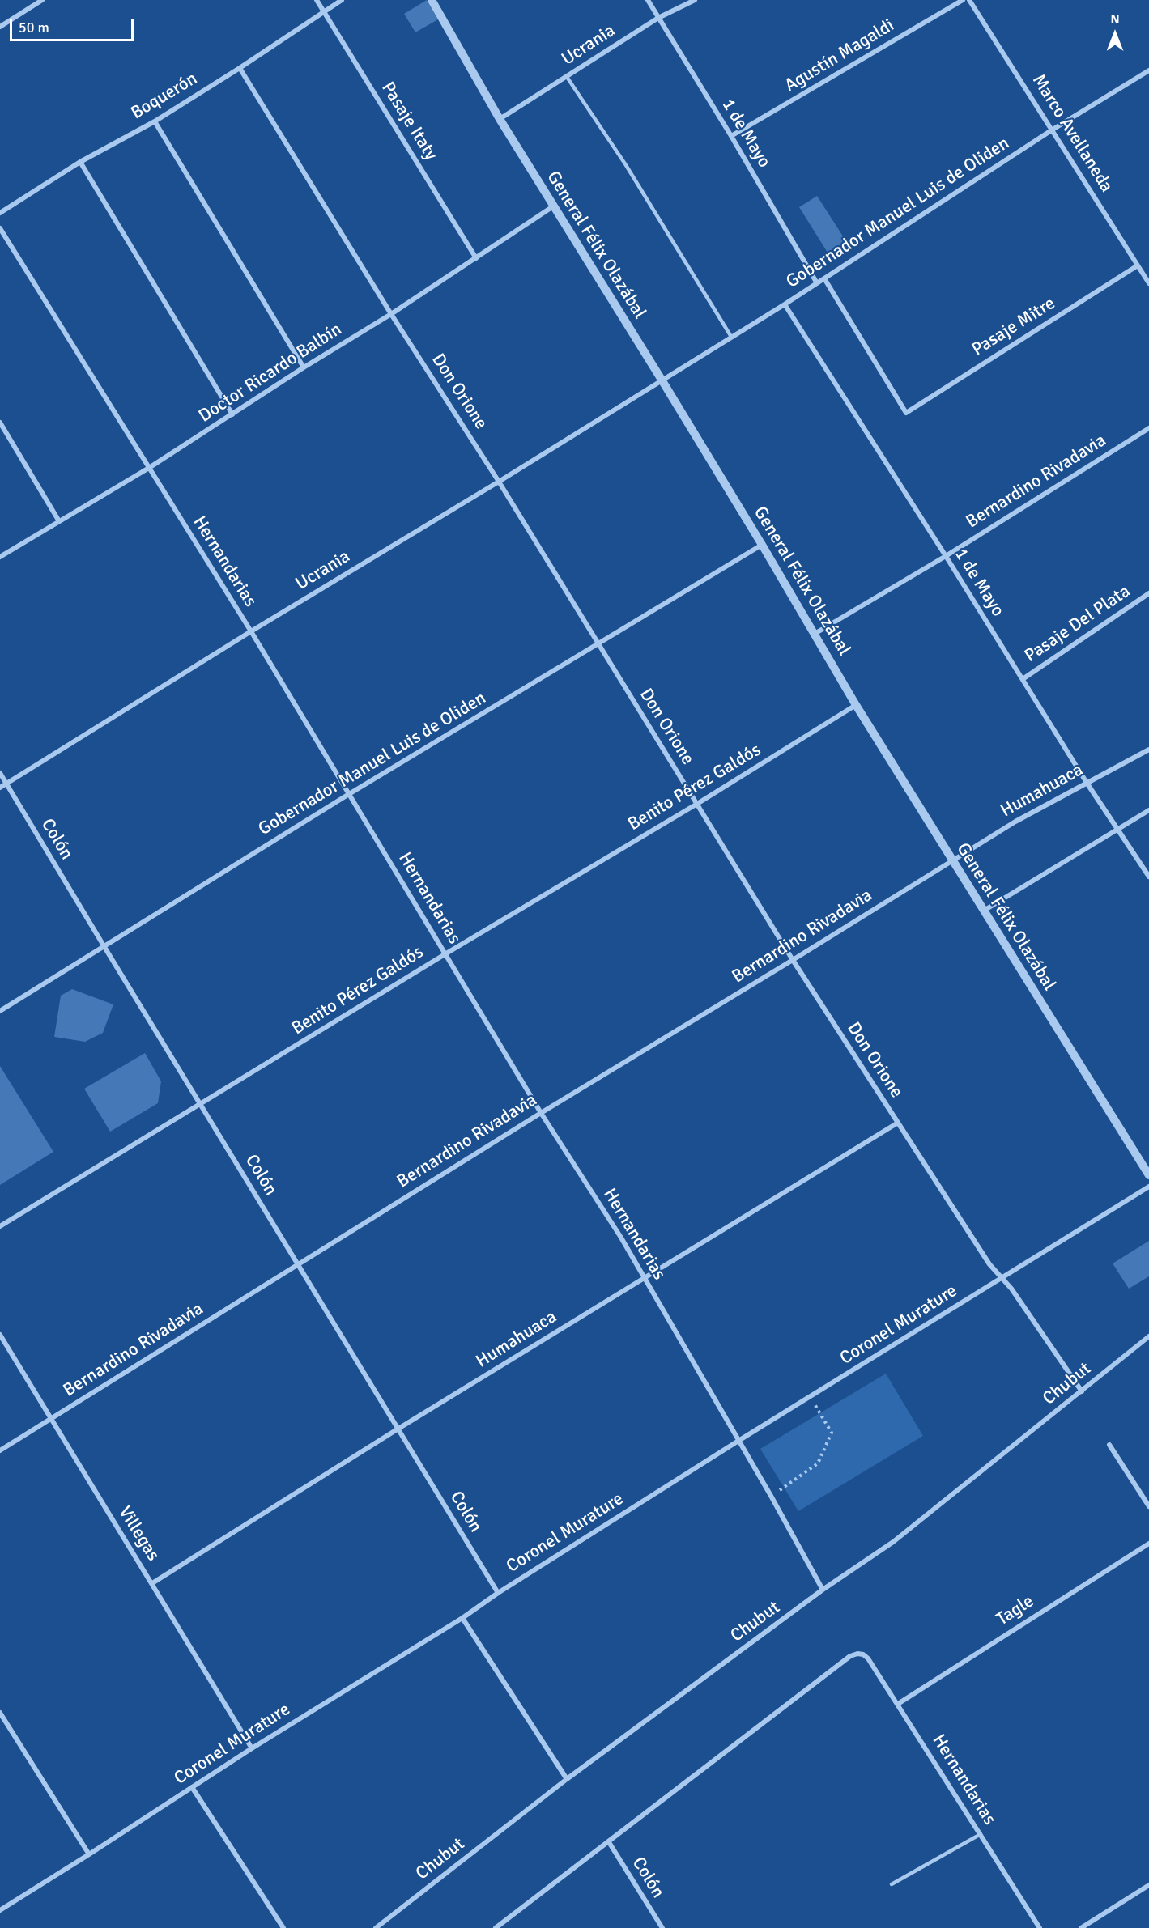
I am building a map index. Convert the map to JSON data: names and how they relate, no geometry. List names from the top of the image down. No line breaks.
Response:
{"streets":{"street":["Ucrania","Agustín Magaldi","Boquerón","Pasaje Itaty","1 de Mayo","Marco Avellaneda","Gobernador Manuel Luis de Oliden","General Félix Olazábal","Pasaje Mitre","Doctor Ricardo Balbín","Don Orione","Bernardino Rivadavia","Hernandarias","Pasaje Del Plata","Benito Pérez Galdós","Humahuaca","Colón","Coronel Murature","Chubut","Villegas","Tagle"]},"crossings":[["Ucrania","1 de Mayo"],["Ucrania","Gobernador Manuel Luis de Oliden"],["Ucrania","General Félix Olazábal"],["Ucrania","Don Orione"],["Ucrania","Hernandarias"],["Ucrania","Colón"],["Agustín Magaldi","1 de Mayo"],["Boquerón","Pasaje Itaty"],["Boquerón","Don Orione"],["Pasaje Itaty","Doctor Ricardo Balbín"],["1 de Mayo","Gobernador Manuel Luis de Oliden"],["1 de Mayo","Bernardino Rivadavia"],["1 de Mayo","Pasaje Del Plata"],["1 de Mayo","Humahuaca"],["Marco Avellaneda","Gobernador Manuel Luis de Oliden"],["Marco Avellaneda","Pasaje Mitre"],["Gobernador Manuel Luis de Oliden","General Félix Olazábal"],["Gobernador Manuel Luis de Oliden","Pasaje Mitre"],["Gobernador Manuel Luis de Oliden","Don Orione"],["Gobernador Manuel Luis de Oliden","Hernandarias"],["Gobernador Manuel Luis de Oliden","Colón"],["General Félix Olazábal","Doctor Ricardo Balbín"],["General Félix Olazábal","Bernardino Rivadavia"],["General Félix Olazábal","Benito Pérez Galdós"],["General Félix Olazábal","Humahuaca"],["Doctor Ricardo Balbín","Don Orione"],["Doctor Ricardo Balbín","Hernandarias"],["Don Orione","Bernardino Rivadavia"],["Don Orione","Benito Pérez Galdós"],["Don Orione","Humahuaca"],["Don Orione","Coronel Murature"],["Don Orione","Chubut"],["Bernardino Rivadavia","Hernandarias"],["Bernardino Rivadavia","Humahuaca"],["Bernardino Rivadavia","Colón"],["Bernardino Rivadavia","Villegas"],["Hernandarias","Benito Pérez Galdós"],["Hernandarias","Humahuaca"],["Hernandarias","Colón"],["Hernandarias","Coronel Murature"],["Hernandarias","Chubut"],["Hernandarias","Tagle"],["Benito Pérez Galdós","Colón"],["Humahuaca","Colón"],["Humahuaca","Villegas"],["Colón","Coronel Murature"],["Coronel Murature","Villegas"]],"scale_bar":"50 m","north":"top"}
